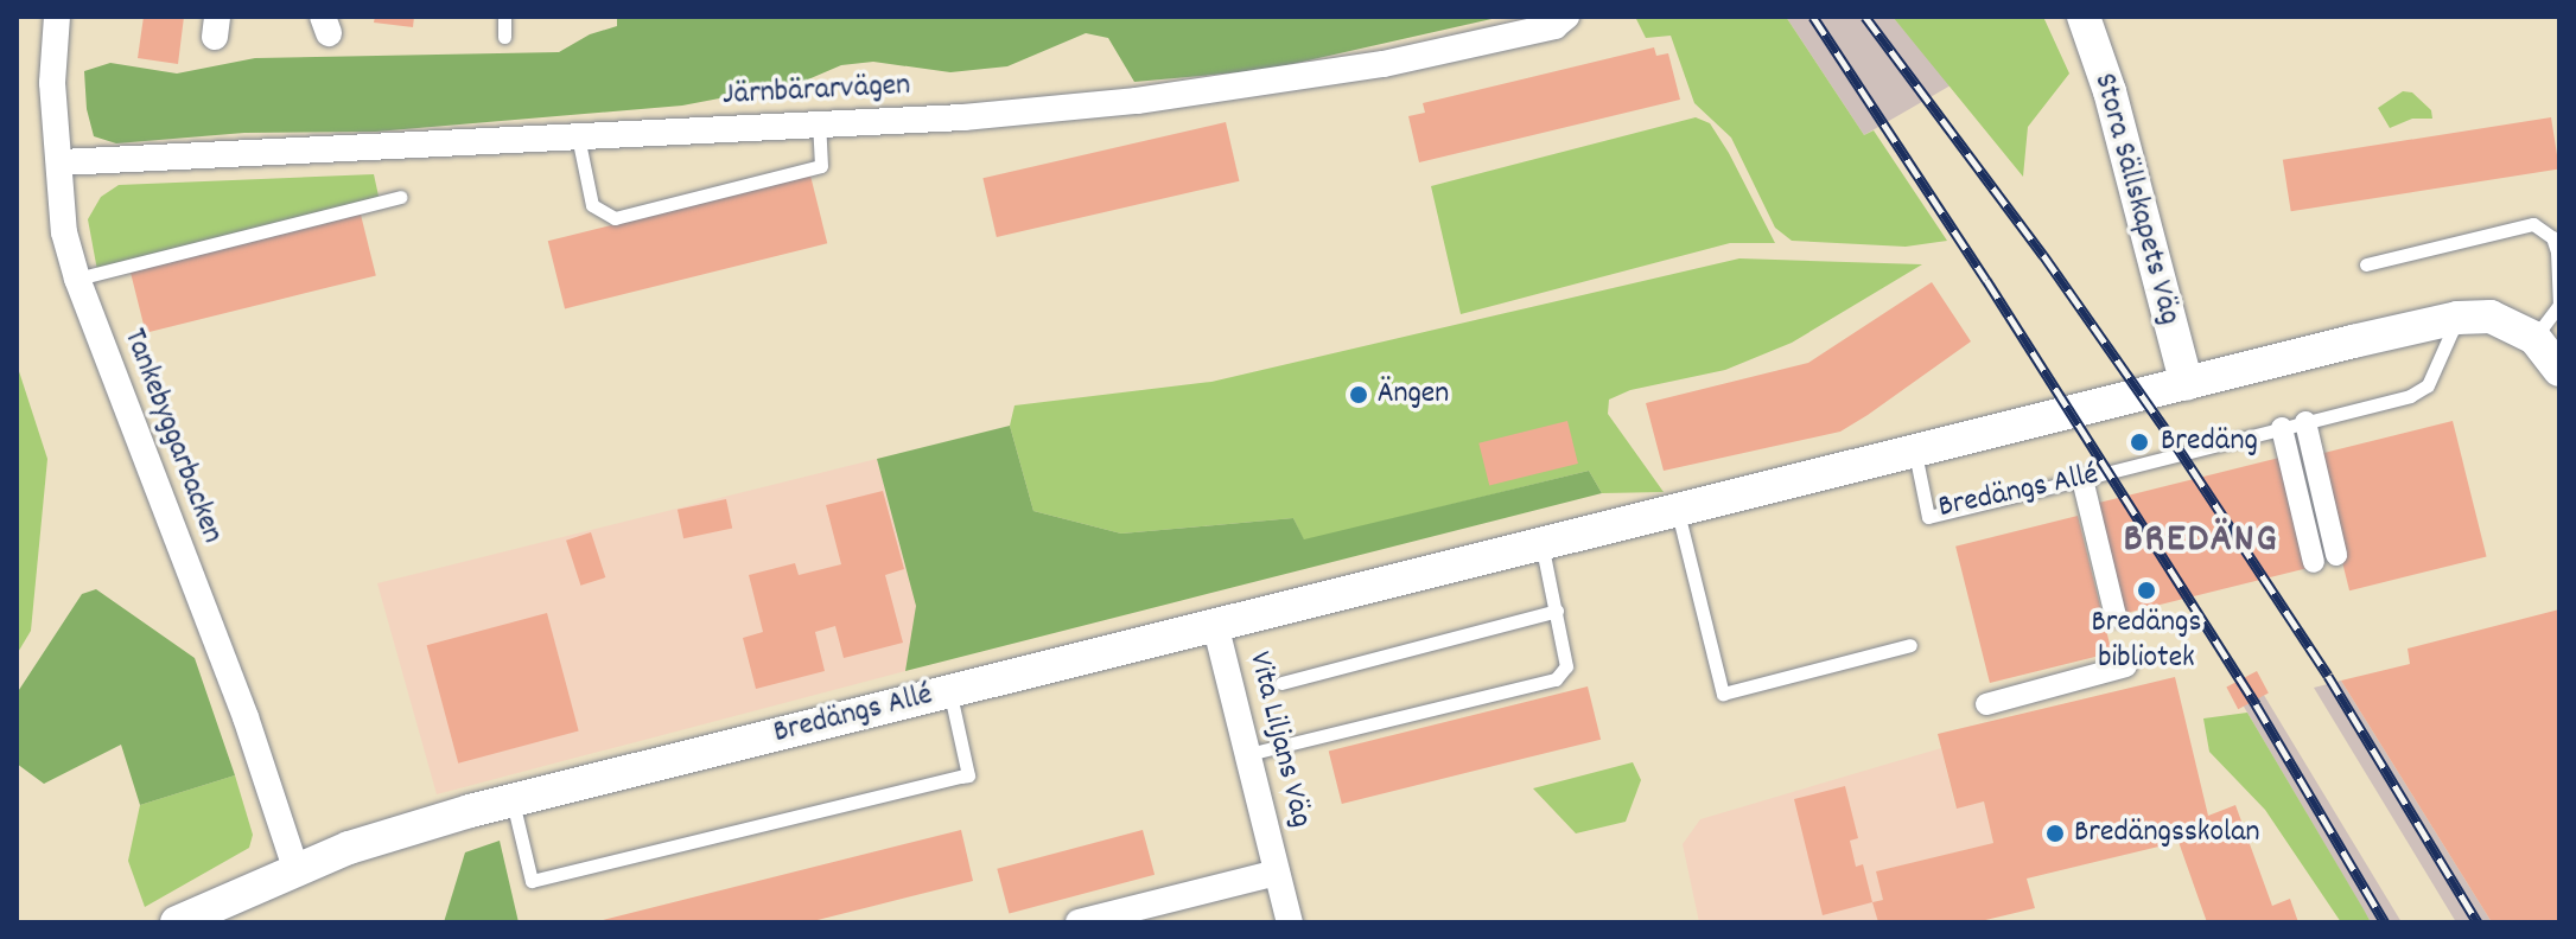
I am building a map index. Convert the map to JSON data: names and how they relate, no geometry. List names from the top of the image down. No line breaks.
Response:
{"streets":{"street":["Järnbärarvägen","Stora Sällskapets Väg","Tankebyggarbacken","Bredängs Allé","Vita Liljans Väg"]},"crossings":[["Järnbärarvägen","Tankebyggarbacken"],["Stora Sällskapets Väg","Bredängs Allé"],["Tankebyggarbacken","Bredängs Allé"],["Bredängs Allé","Vita Liljans Väg"]],"districts":["BREDÄNG"],"places":["Ängen","Bredäng","Bredängs bibliotek","Bredängsskolan"]}
